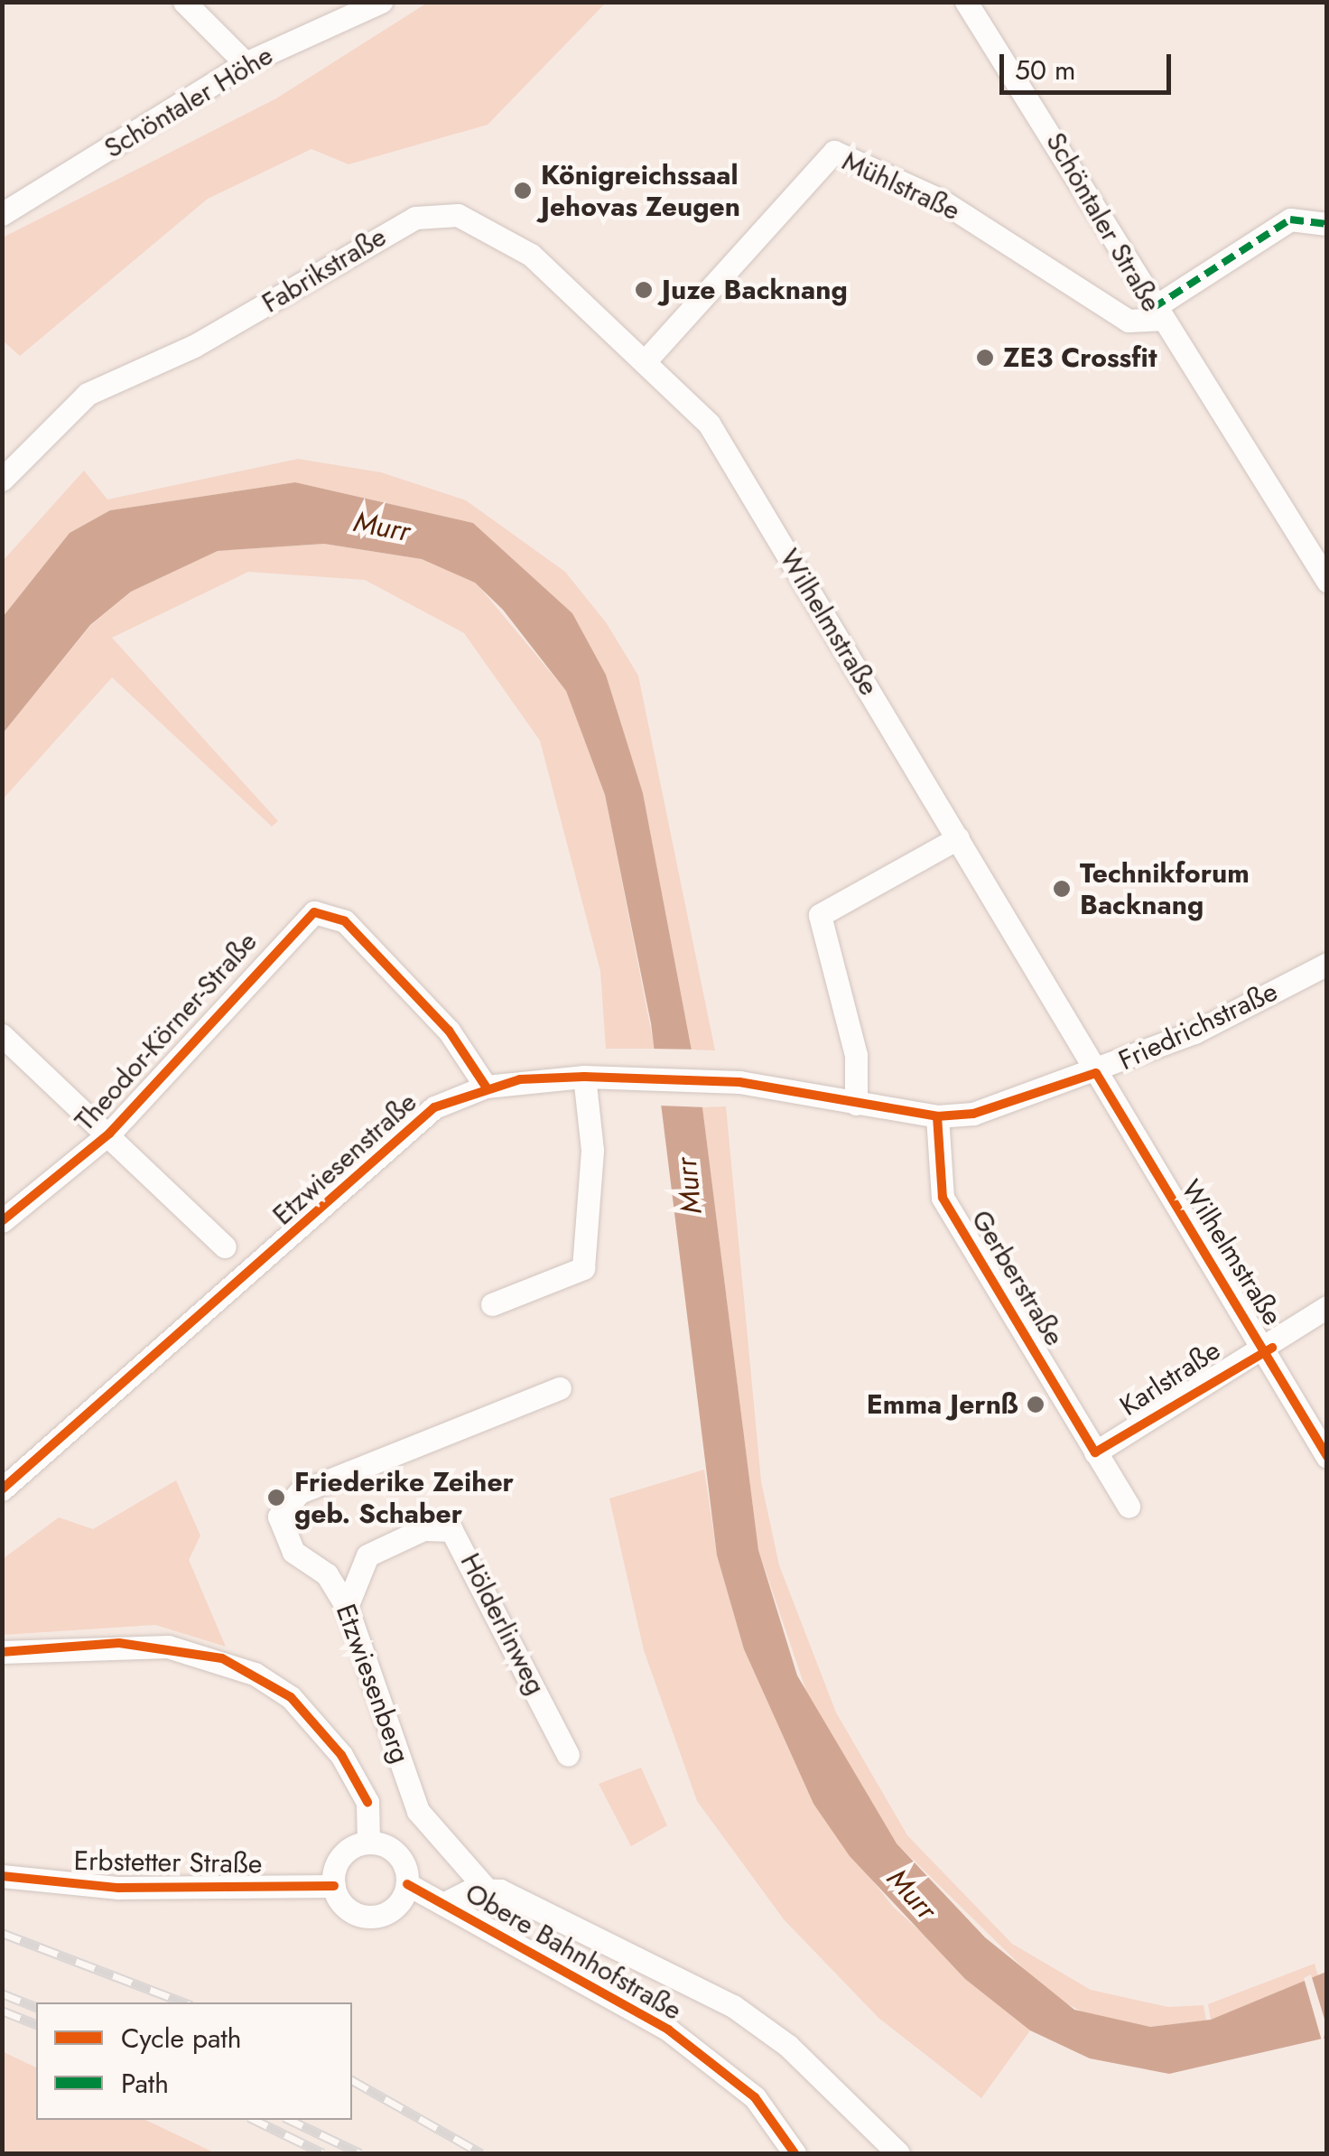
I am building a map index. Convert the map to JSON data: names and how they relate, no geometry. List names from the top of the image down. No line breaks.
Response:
{"streets":{"street":["Schöntaler Höhe","Mühlstraße","Schöntaler Straße","Fabrikstraße","Wilhelmstraße","Friedrichstraße","Theodor-Körner-Straße","Etzwiesenstraße","Gerberstraße","Karlstraße","Hölderlinweg","Etzwiesenberg","Erbstetter Straße","Obere Bahnhofstraße"]},"crossings":[["Mühlstraße","Schöntaler Straße"],["Mühlstraße","Fabrikstraße"],["Mühlstraße","Wilhelmstraße"],["Fabrikstraße","Wilhelmstraße"],["Wilhelmstraße","Friedrichstraße"],["Wilhelmstraße","Karlstraße"],["Friedrichstraße","Etzwiesenstraße"],["Friedrichstraße","Gerberstraße"],["Theodor-Körner-Straße","Etzwiesenstraße"],["Gerberstraße","Karlstraße"],["Hölderlinweg","Etzwiesenberg"]],"water":["Murr"],"places":["Königreichssaal Jehovas Zeugen","Juze Backnang","ZE3 Crossfit","Technikforum Backnang","Emma Jernß","Friederike Zeiher geb. Schaber"],"legend":["Cycle path","Path"],"scale_bar":"50 m"}
